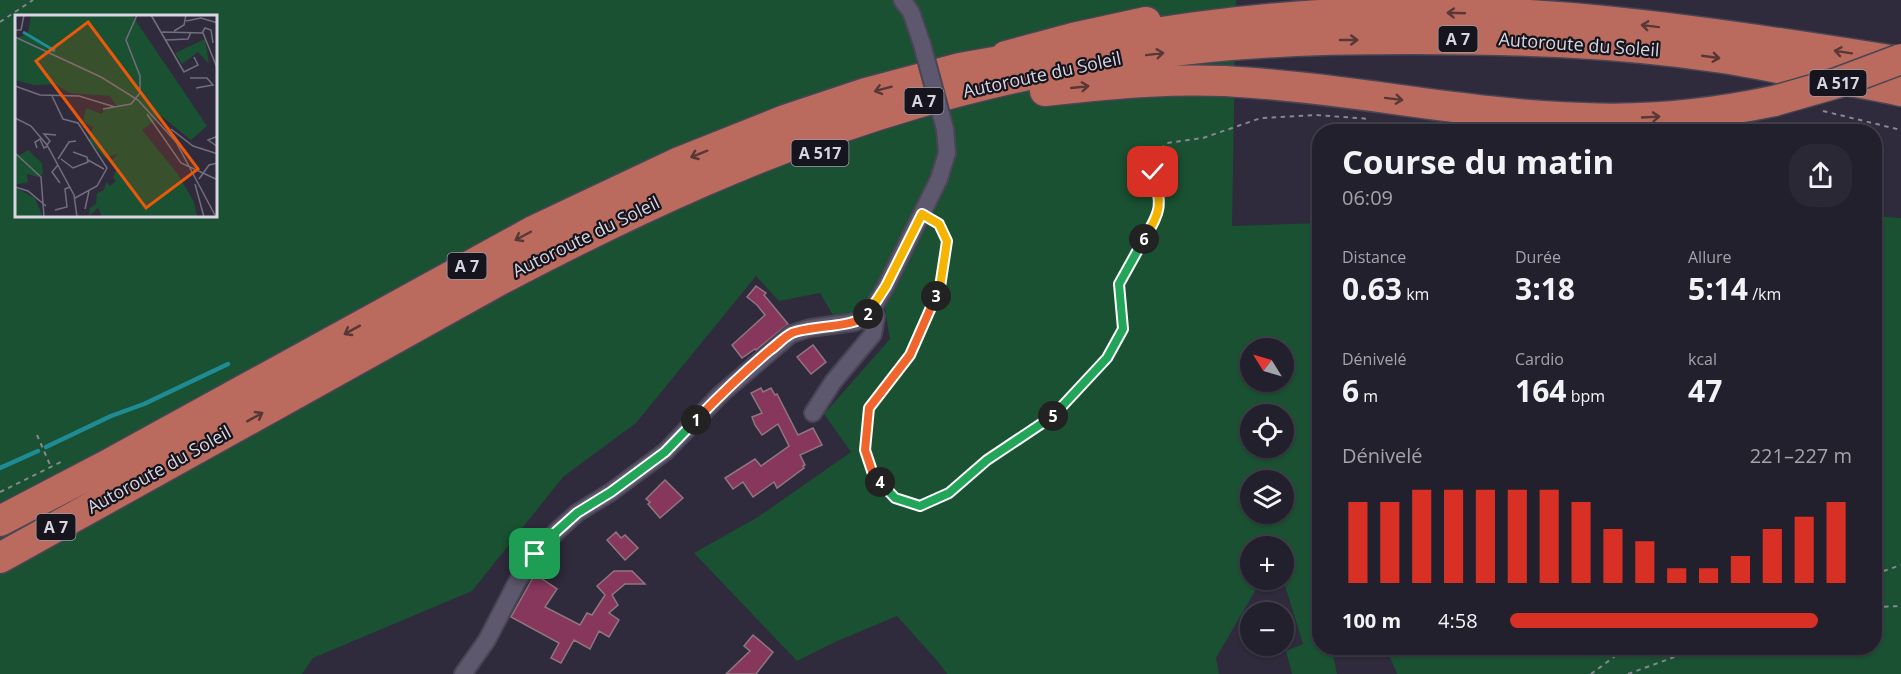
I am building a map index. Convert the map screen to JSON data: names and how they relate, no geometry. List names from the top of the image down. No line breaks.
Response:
{"streets":{"highway":["A 7","Autoroute du Soleil","A 517"]},"crossings":[["Autoroute du Soleil","A 517"]],"north":"top left","page":{"heading":["Course du matin","06:09"],"pins":["6","3","2","5","1","4"],"stats":[["Distance","0.63 km"],["Durée","3:18"],["Allure","5:14 /km"],["Dénivelé","6 m"],["Cardio","164 bpm"],["kcal","47"]],"map_buttons":["+","−"],"chart":["Dénivelé","221–227 m"],"list":[{"name":"100 m","note":"4:58"}]}}
